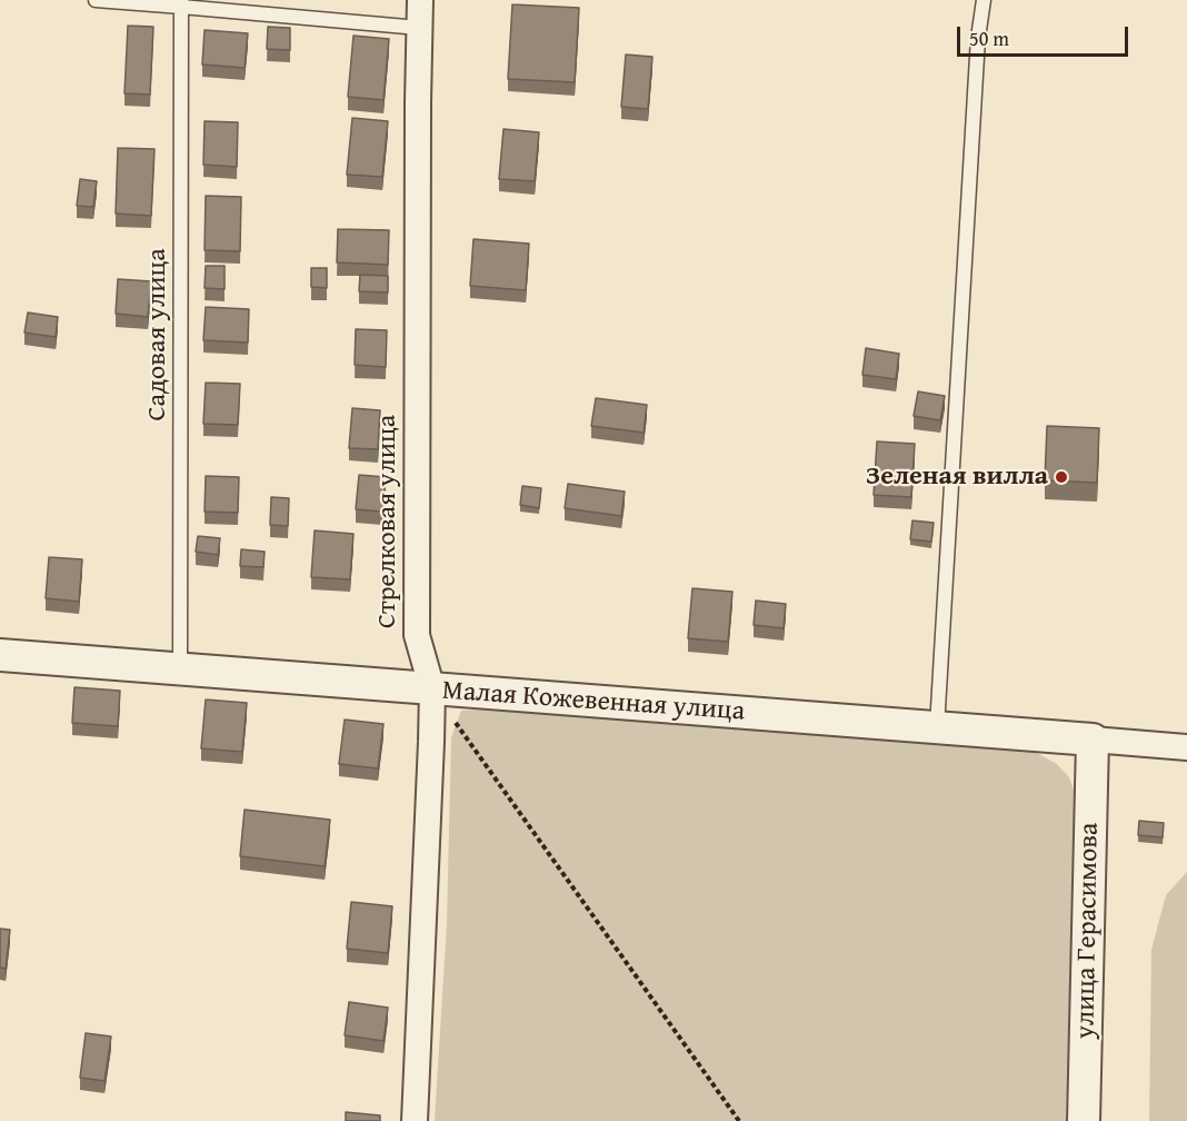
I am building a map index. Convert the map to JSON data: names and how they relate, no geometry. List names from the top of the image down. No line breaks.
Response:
{"streets":{"street":["Стрелковая улица","Малая Кожевенная улица","улица Герасимова"],"lane":["Садовая улица"]},"crossings":[["Садовая улица","Малая Кожевенная улица"],["Стрелковая улица","Малая Кожевенная улица"],["Малая Кожевенная улица","улица Герасимова"]],"places":["Зеленая вилла"],"scale_bar":"50 m"}
